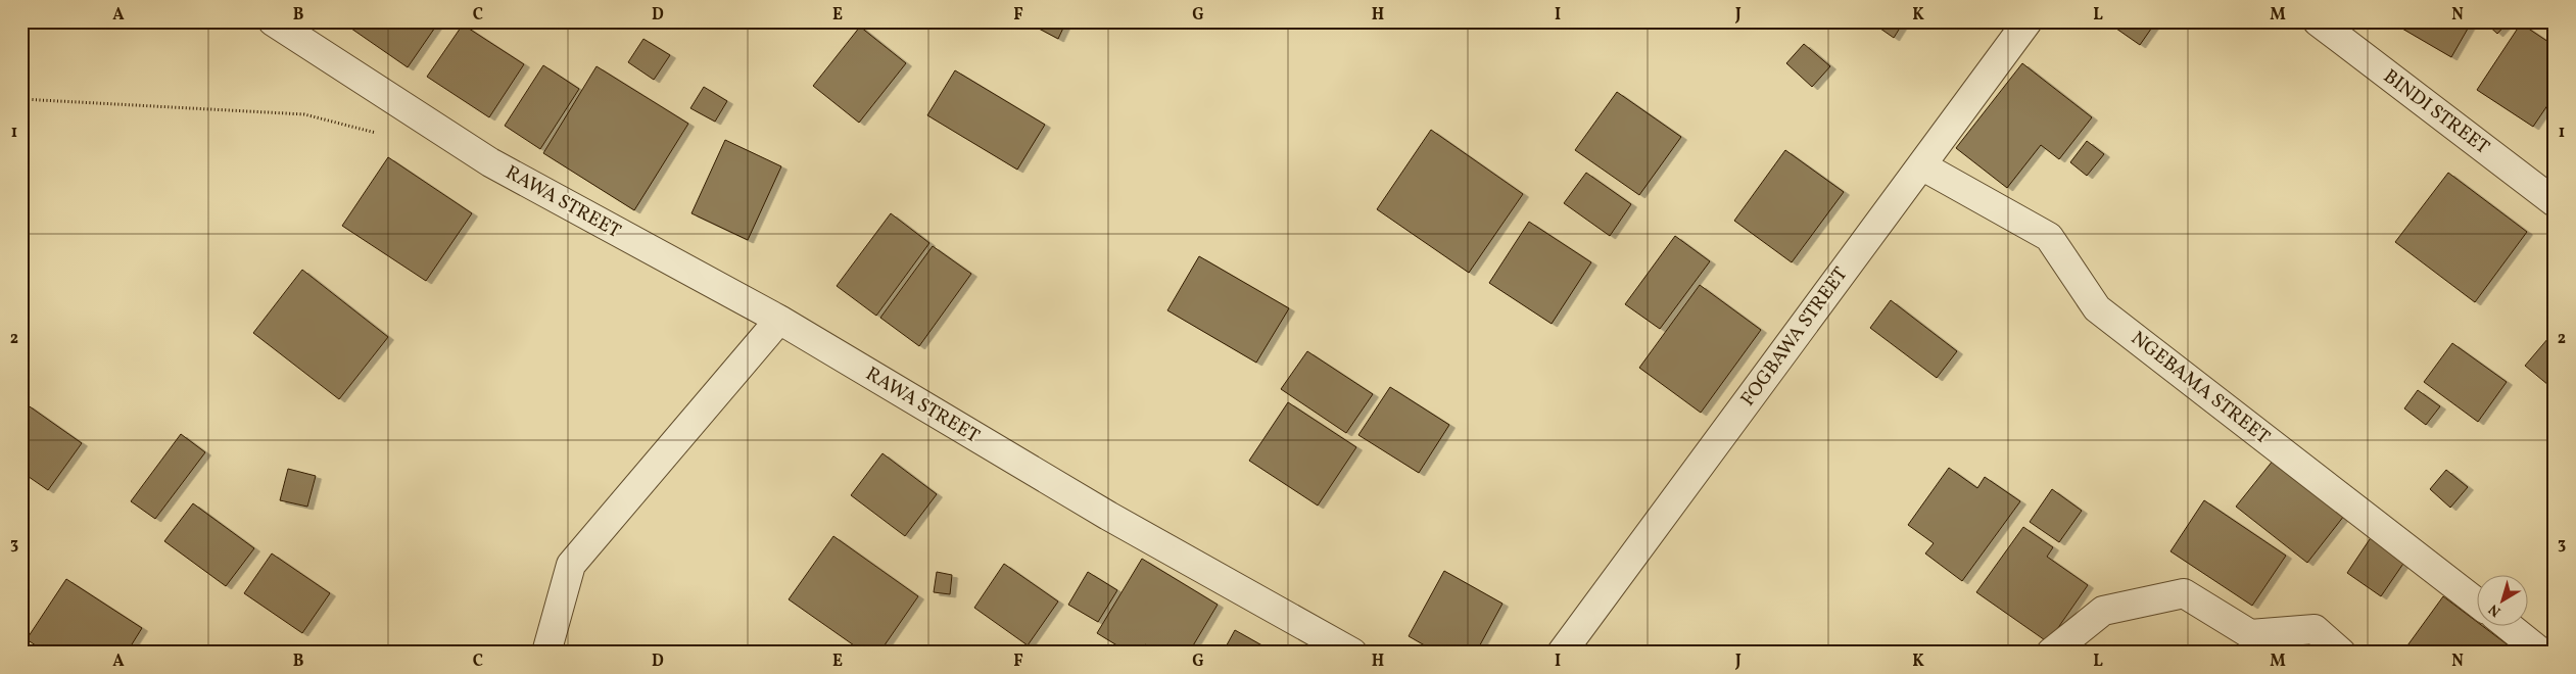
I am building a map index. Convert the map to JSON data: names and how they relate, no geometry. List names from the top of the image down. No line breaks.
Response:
{"streets":{"street":["BINDI STREET","RAWA STREET","FOGBAWA STREET","NGEBAMA STREET"]},"crossings":[["FOGBAWA STREET","NGEBAMA STREET"]],"north":"bottom left","grid":{"columns":["A","B","C","D","E","F","G","H","I","J","K","L","M","N"],"rows":["1","2","3"]}}
